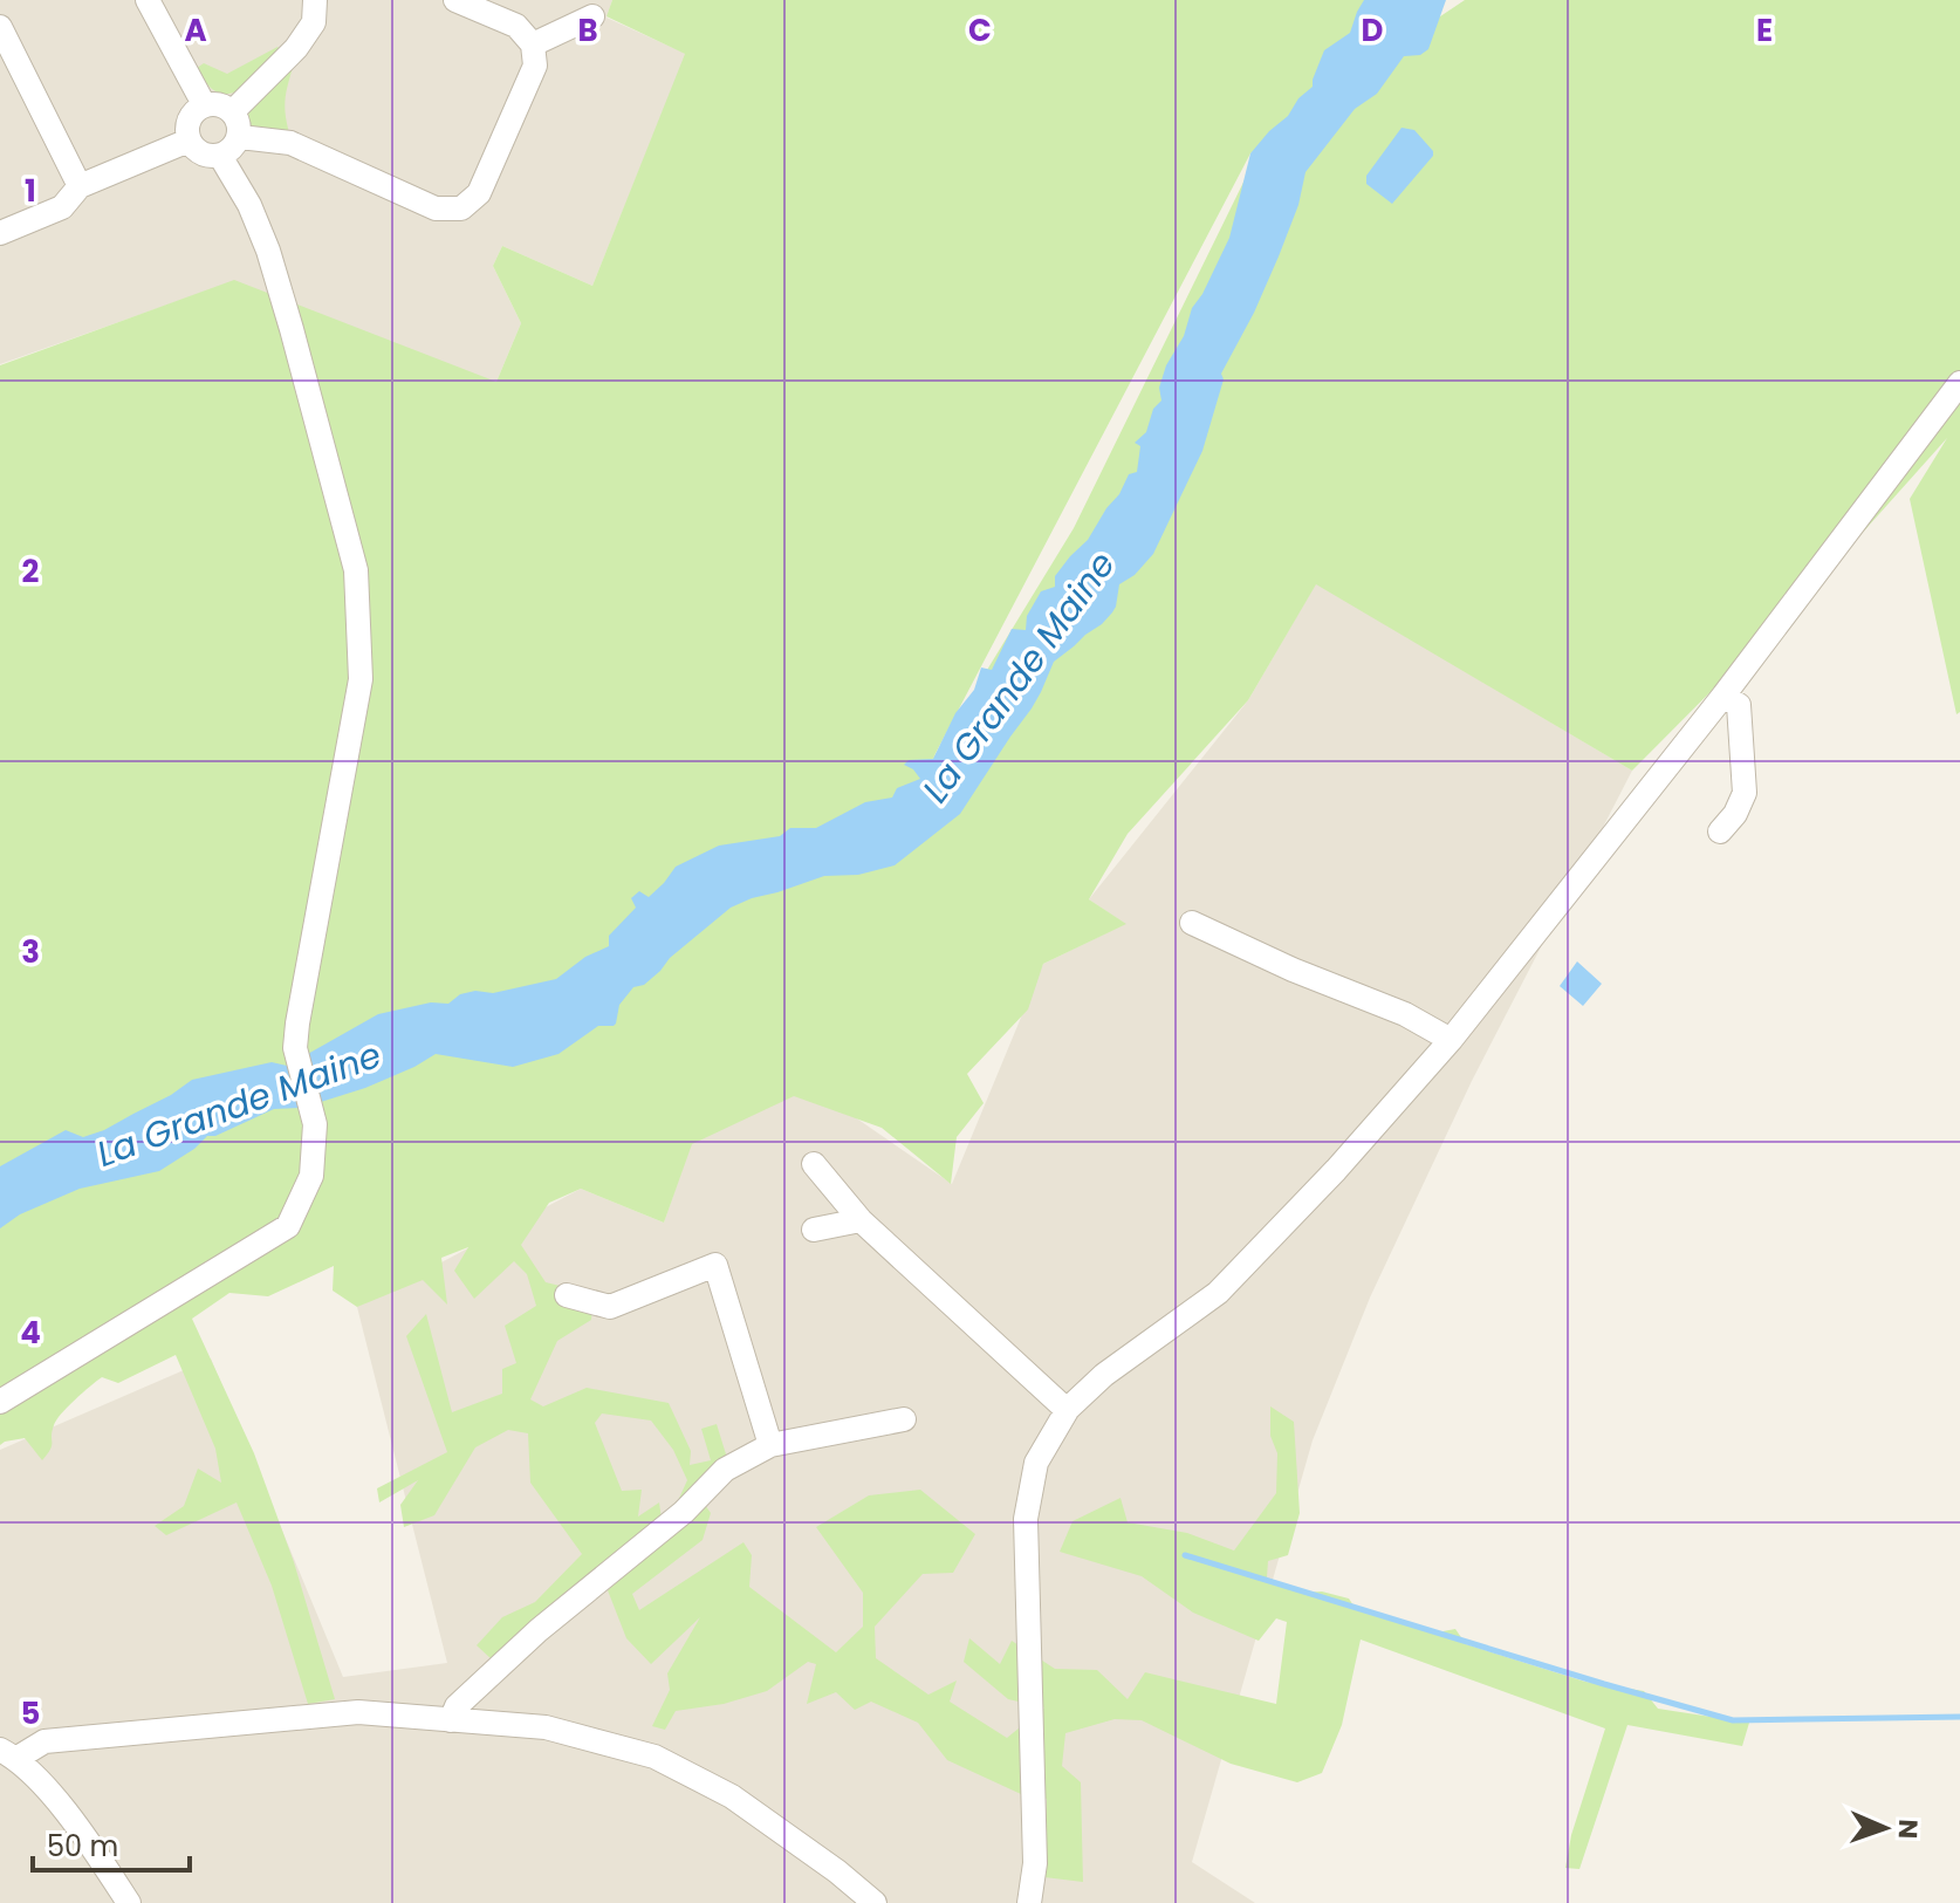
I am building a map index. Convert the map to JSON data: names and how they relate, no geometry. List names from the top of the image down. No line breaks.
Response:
{"water":["La Grande Maine"],"scale_bar":"50 m","north":"right","grid":{"columns":["A","B","C","D","E"],"rows":["1","2","3","4","5"]}}
